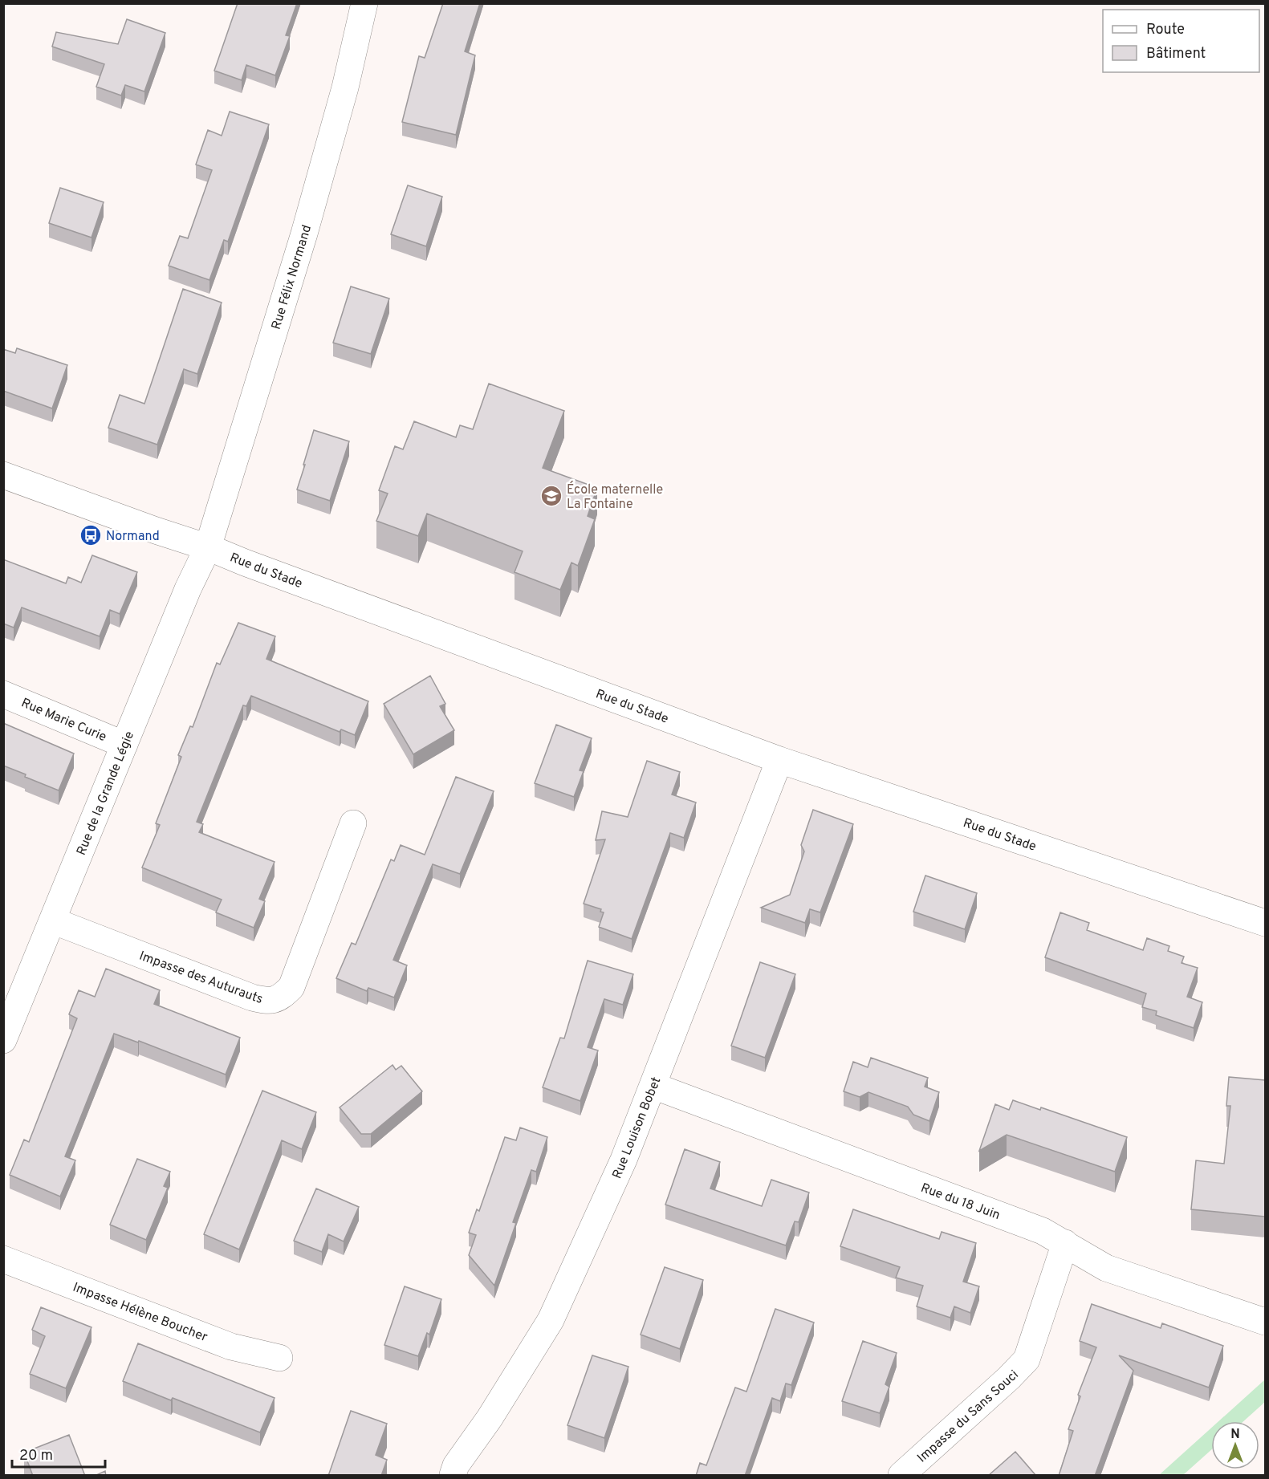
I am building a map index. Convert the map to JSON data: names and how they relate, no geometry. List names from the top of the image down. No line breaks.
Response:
{"streets":{"street":["Rue Félix Normand","Rue du Stade","Rue Marie Curie","Rue de la Grande Légie","Impasse des Auturauts","Rue Louison Bobet","Rue du 18 Juin","Impasse Hélène Boucher","Impasse du Sans Souci"]},"crossings":[["Rue Félix Normand","Rue du Stade"],["Rue Félix Normand","Rue de la Grande Légie"],["Rue du Stade","Rue de la Grande Légie"],["Rue du Stade","Rue Louison Bobet"],["Rue Marie Curie","Rue de la Grande Légie"],["Rue de la Grande Légie","Impasse des Auturauts"],["Rue Louison Bobet","Rue du 18 Juin"],["Rue du 18 Juin","Impasse du Sans Souci"]],"places":{"school or university":["École maternelle La Fontaine"],"bus stop":["Normand"]},"legend":["Route","Bâtiment"],"scale_bar":"20 m","north":"top"}
